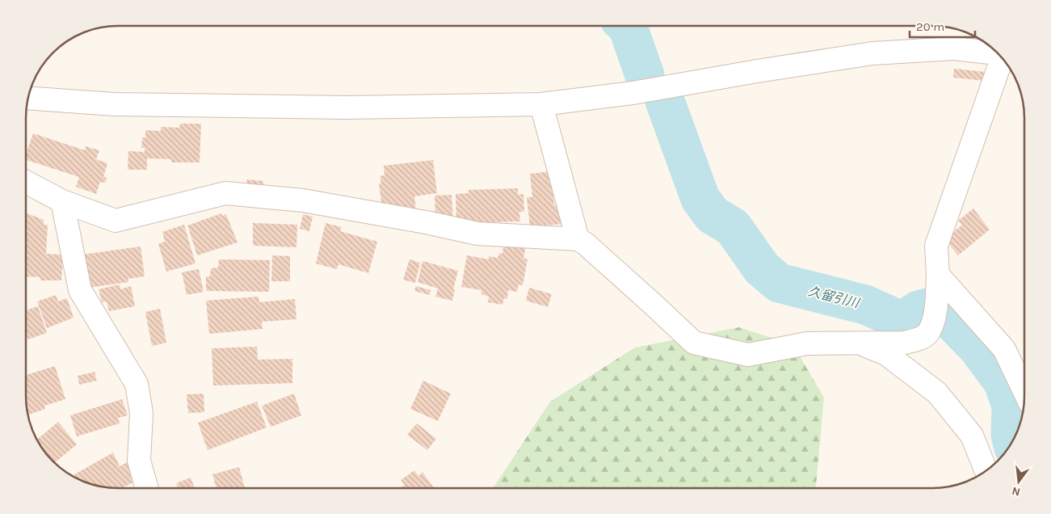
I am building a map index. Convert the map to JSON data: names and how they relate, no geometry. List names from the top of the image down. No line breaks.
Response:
{"water":["久留引川"],"scale_bar":"20 m","north":"bottom"}
